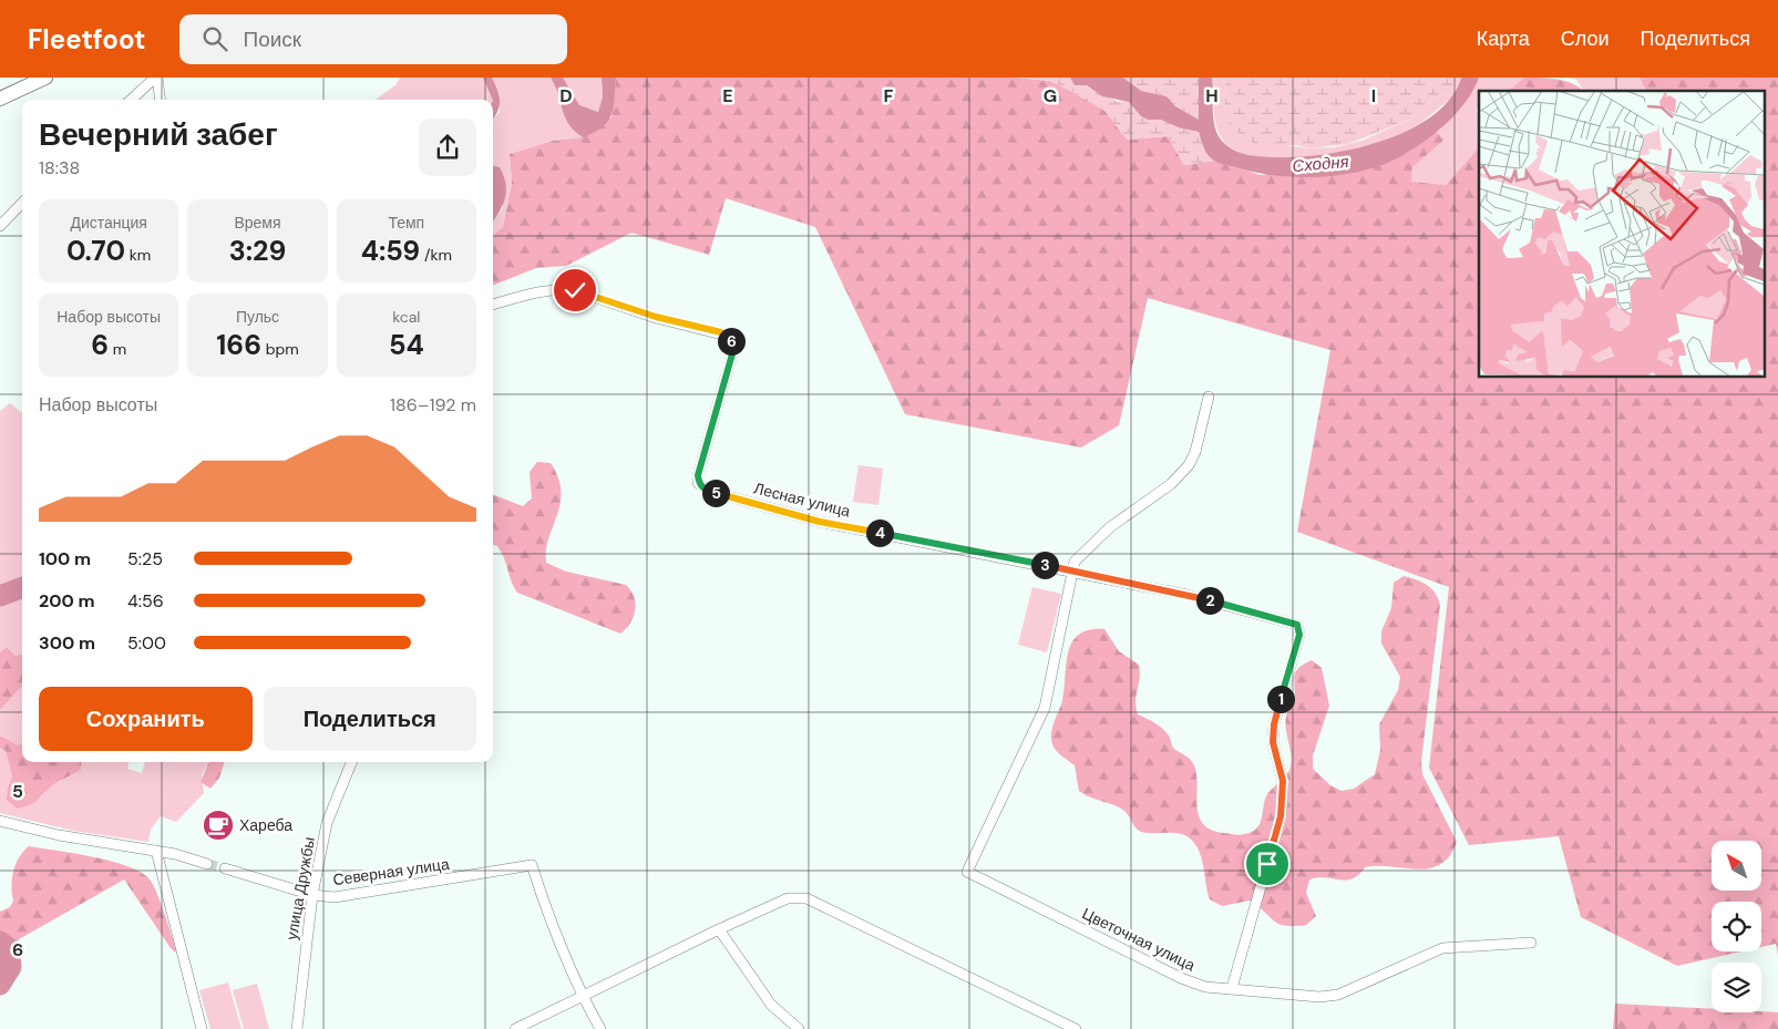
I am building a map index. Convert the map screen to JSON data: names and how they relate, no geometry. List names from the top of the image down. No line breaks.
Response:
{"streets":{"street":["Лесная улица","Северная улица","улица Дружбы","Цветочная улица"]},"crossings":[["Лесная улица","Цветочная улица"],["Северная улица","улица Дружбы"]],"water":["Сходня"],"places":{"cafe":["Хареба"]},"north":"top left","page":{"header":"Fleetfoot","search":"Поиск","nav":["Карта","Слои","Поделиться"],"heading":["Вечерний забег","18:38"],"stats":[["Дистанция","0.70 km"],["Время","3:29"],["Темп","4:59 /km"],["Набор высоты","6 m"],["Пульс","166 bpm"],["kcal","54"]],"pins":["6","5","4","3","2","1"],"chart":["Набор высоты","186–192 m"],"list":[{"name":"100 m","note":"5:25"},{"name":"200 m","note":"4:56"},{"name":"300 m","note":"5:00"}],"buttons":["Сохранить","Поделиться"]},"grid":{"columns":["D","E","F","G","H","I"],"rows":["5","6"]}}
